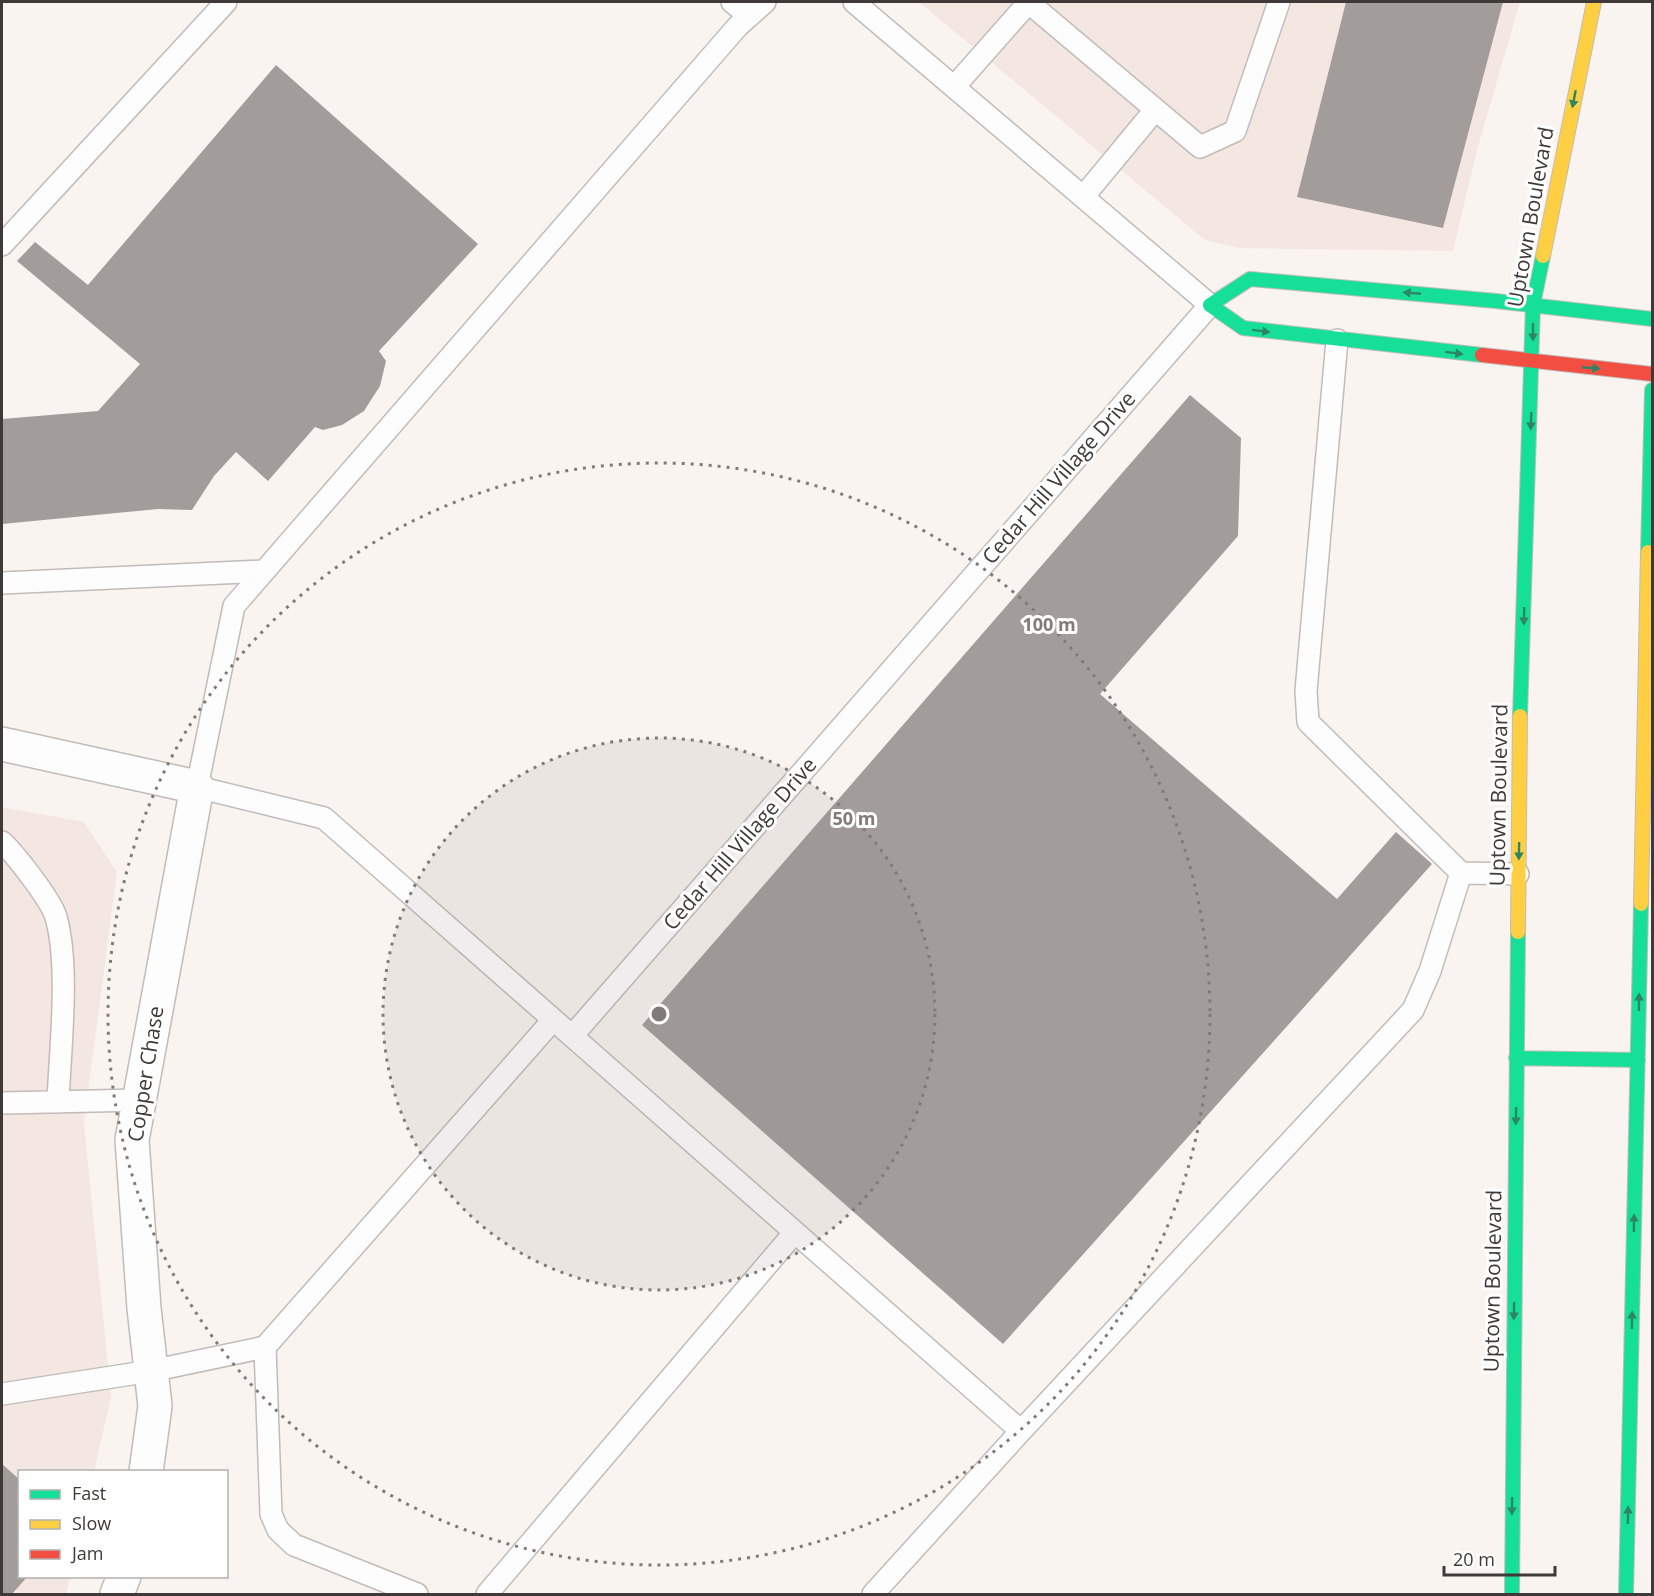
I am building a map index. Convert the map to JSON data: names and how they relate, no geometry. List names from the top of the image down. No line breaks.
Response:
{"streets":{"street":["Uptown Boulevard","Cedar Hill Village Drive","Copper Chase"]},"crossings":[["Uptown Boulevard","Cedar Hill Village Drive"]],"one_way":["Uptown Boulevard"],"legend":["Fast","Slow","Jam"],"scale_bar":"20 m","rings":["100 m","50 m"]}
